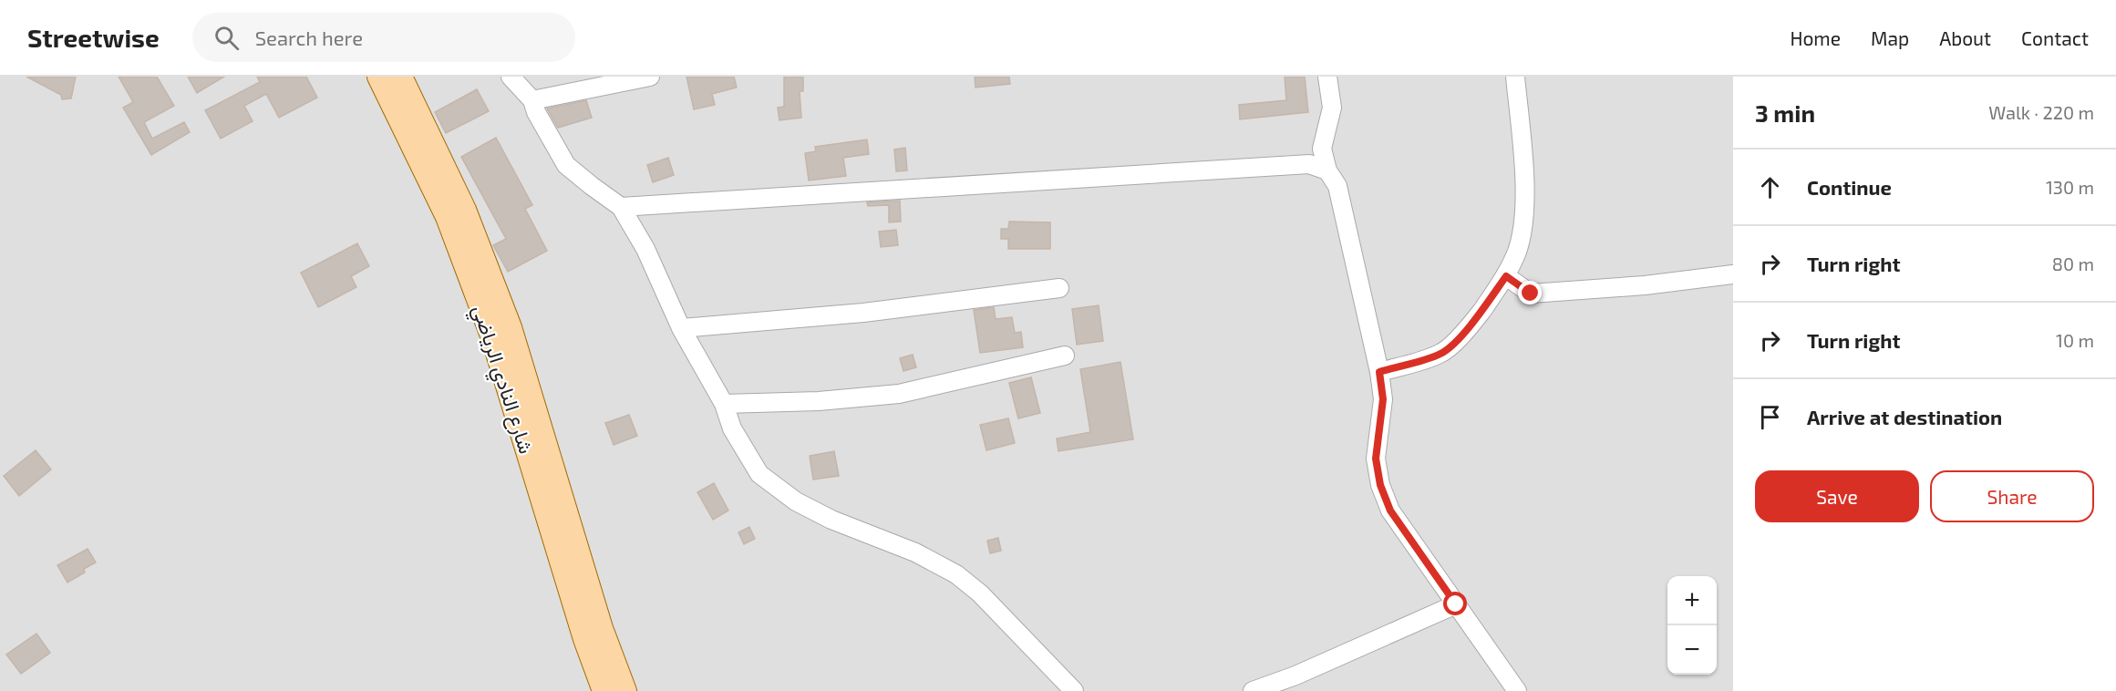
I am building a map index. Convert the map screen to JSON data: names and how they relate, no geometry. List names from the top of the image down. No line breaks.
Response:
{"streets":{"main road":["شارع النادي الرياضي"]},"page":{"header":"Streetwise","search":"Search here","nav":["Home","Map","About","Contact"],"heading":["3 min","Walk · 220 m"],"list":[["Continue","130 m"],["Turn right","80 m"],["Turn right","10 m"],"Arrive at destination"],"buttons":["Save","Share"],"map_buttons":["+","−"]}}
